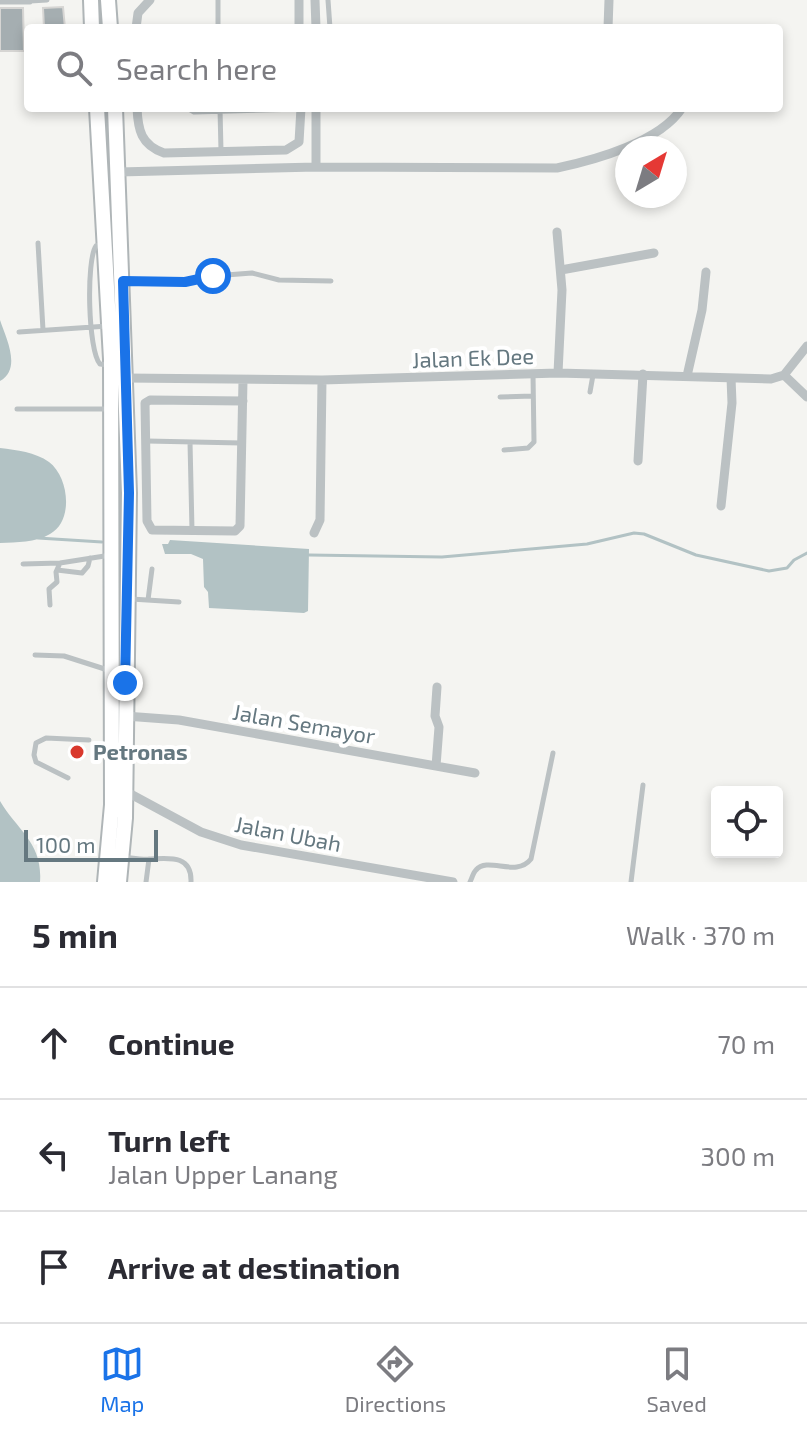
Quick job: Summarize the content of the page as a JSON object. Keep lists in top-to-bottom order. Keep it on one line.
{"streets":{"street":["Jalan Ek Dee","Jalan Semayor","Jalan Ubah"]},"places":["Petronas"],"scale_bar":"100 m","north":"top right","page":{"search":"Search here","scale":"100 m","heading":["5 min","Walk · 370 m"],"list":[["Continue","70 m"],["Turn left","Jalan Upper Lanang","300 m"],"Arrive at destination"],"nav":["Map","Directions","Saved"]}}
